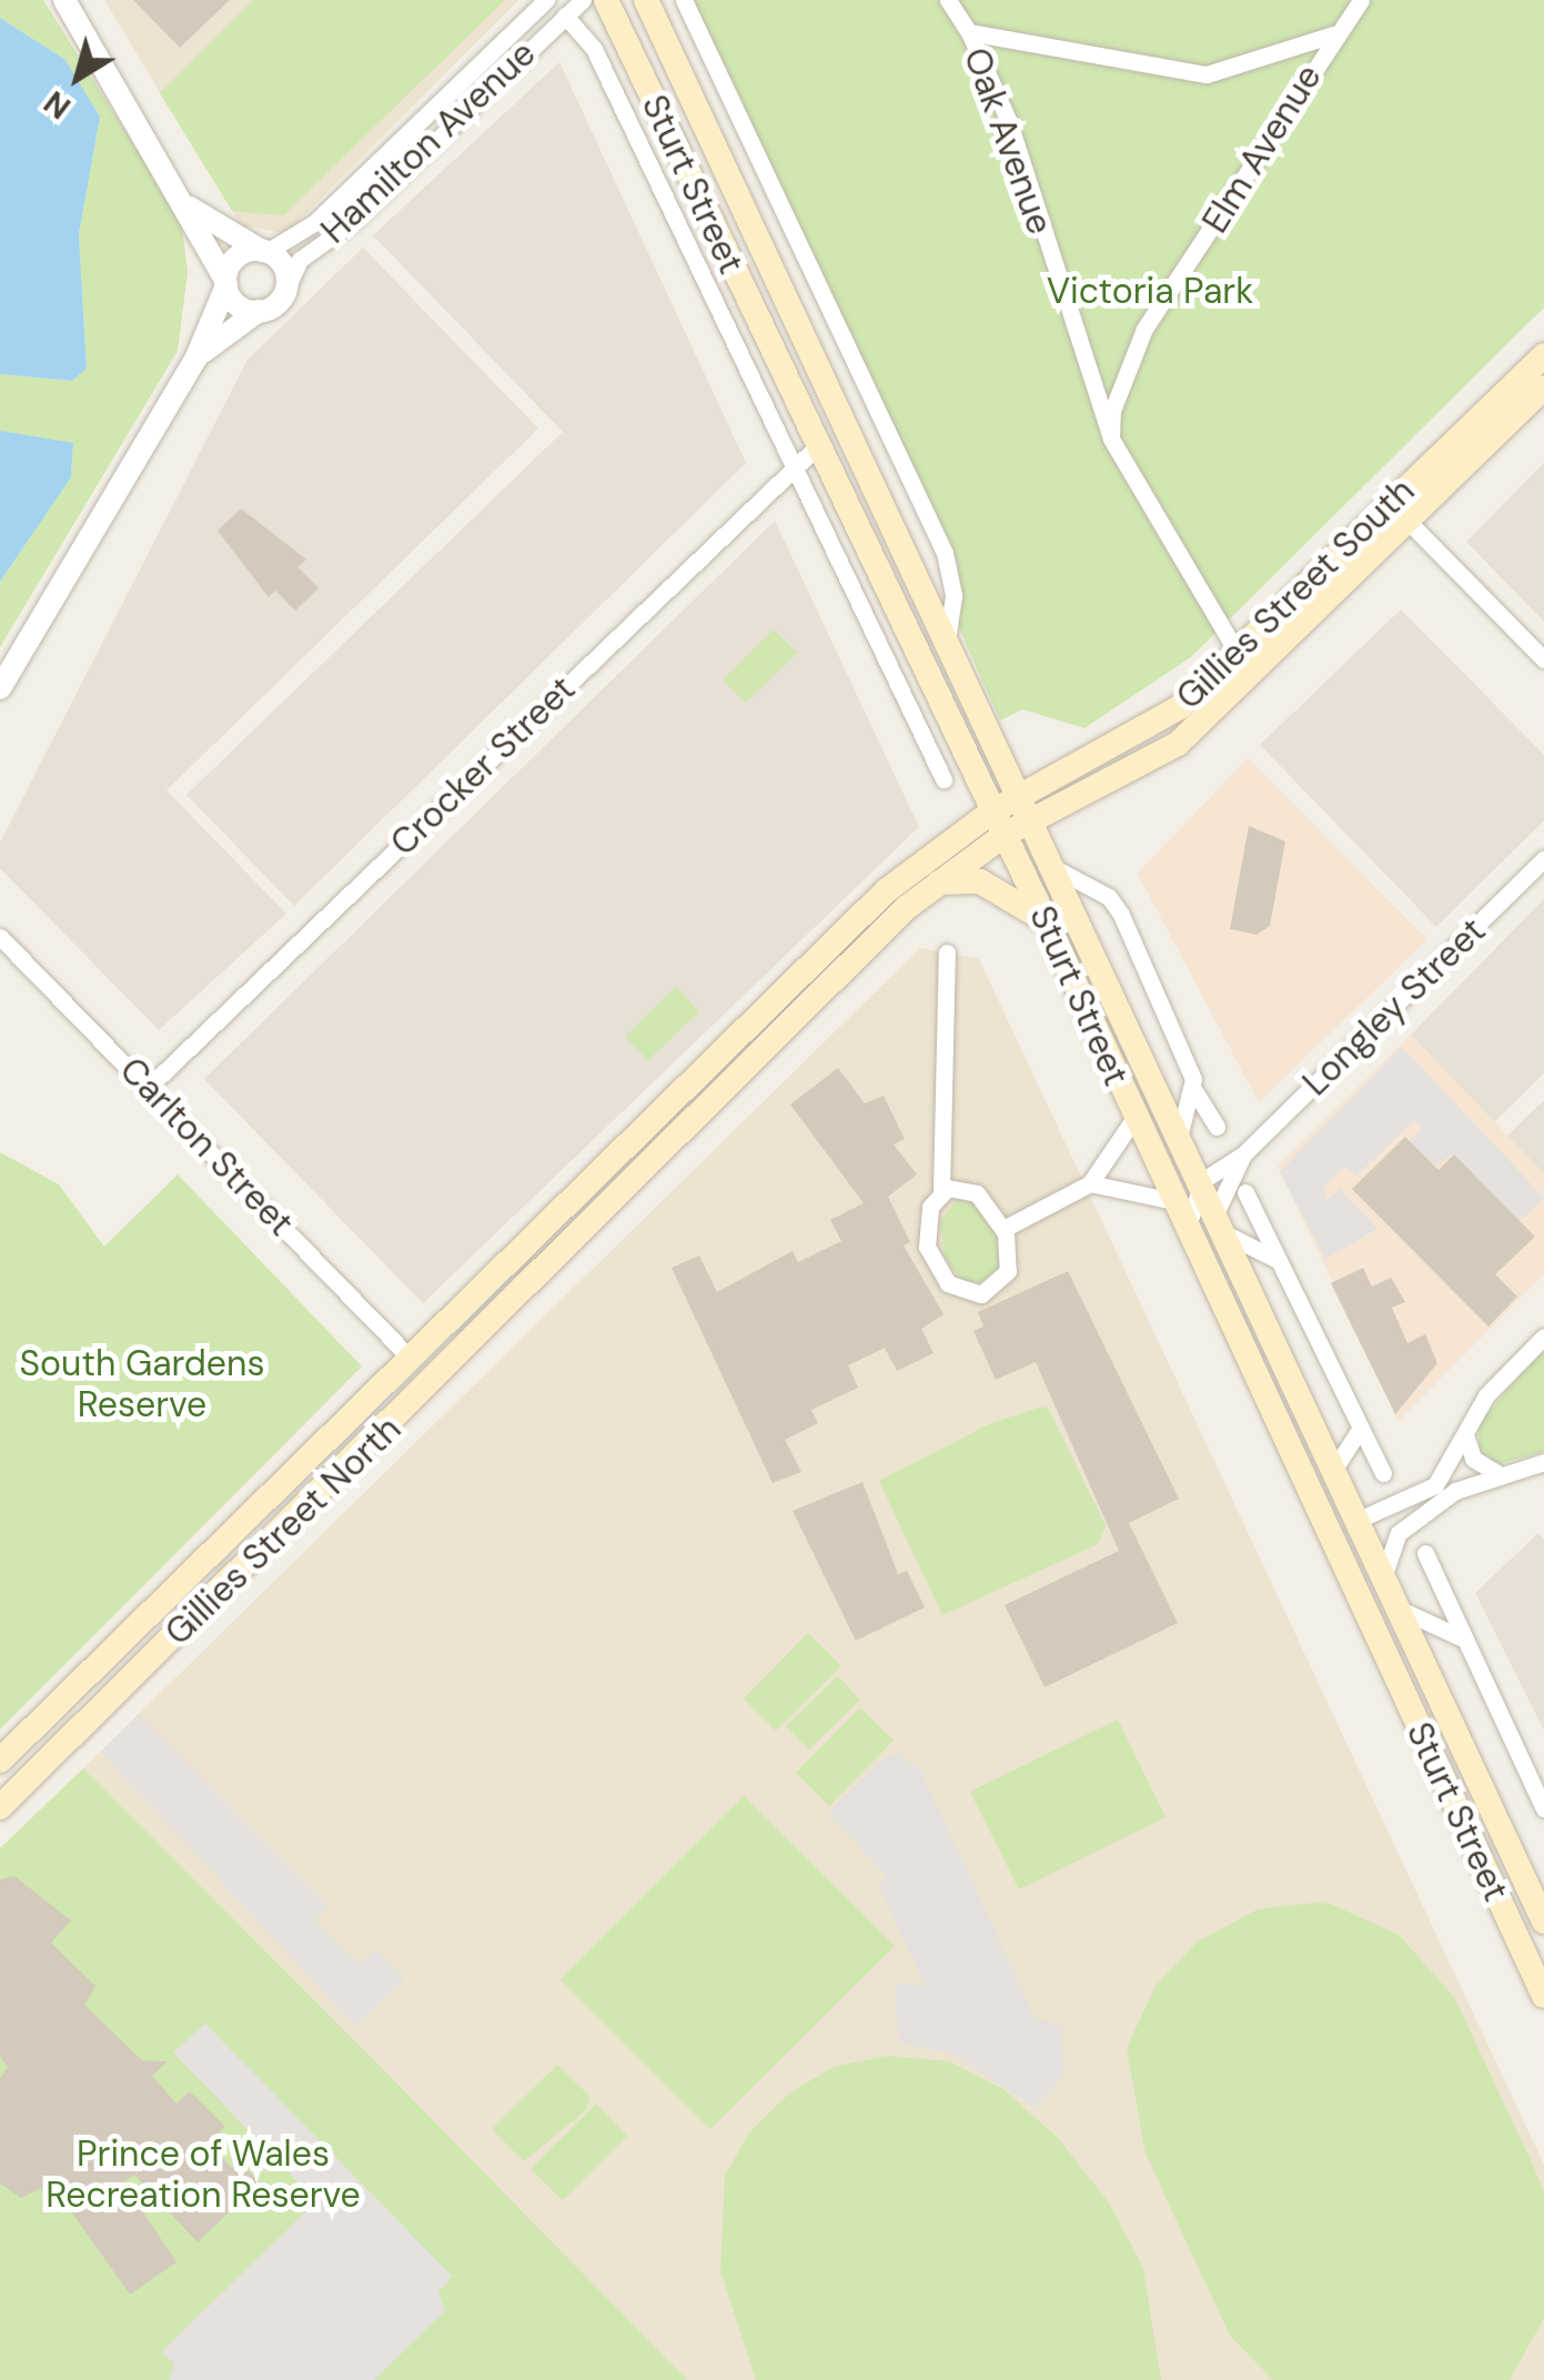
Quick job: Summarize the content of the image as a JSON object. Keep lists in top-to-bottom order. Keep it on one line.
{"streets":{"main road":["Sturt Street","Gillies Street South","Gillies Street North"],"street":["Oak Avenue","Hamilton Avenue","Elm Avenue","Crocker Street","Longley Street","Carlton Street"]},"crossings":[["Oak Avenue","Elm Avenue"],["Hamilton Avenue","Sturt Street"],["Sturt Street","Gillies Street South"],["Sturt Street","Crocker Street"],["Sturt Street","Longley Street"],["Sturt Street","Gillies Street North"],["Gillies Street South","Gillies Street North"],["Crocker Street","Carlton Street"],["Carlton Street","Gillies Street North"]],"parks":["Victoria Park","South Gardens Reserve","Prince of Wales Recreation Reserve"],"north":"bottom left"}
